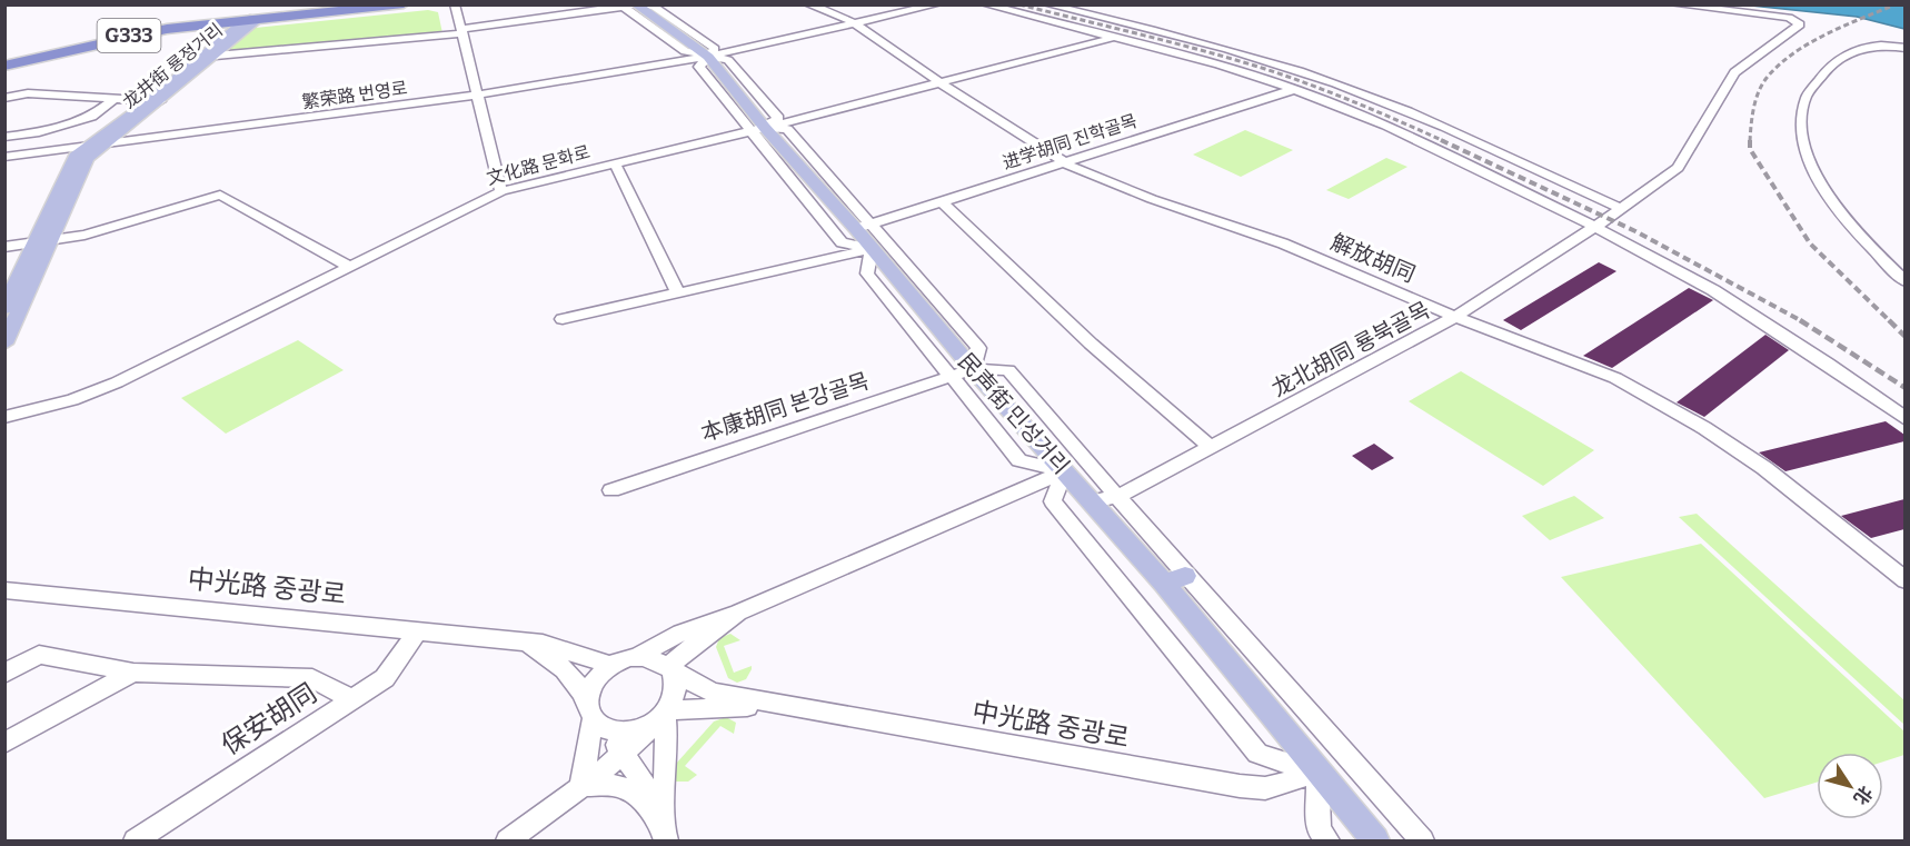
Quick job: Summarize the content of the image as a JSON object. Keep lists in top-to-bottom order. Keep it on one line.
{"streets":{"highway":["G333"],"main road":["龙井街 룡정거리","民声街 민성거리"],"street":["繁荣路 번영로","进学胡同 진학골목","文化路 문화로","解放胡同","龙北胡同 룡북골목","本康胡同 본강골목","中光路 중광로","保安胡同"]},"crossings":[["G333","龙井街 룡정거리"],["龙井街 룡정거리","繁荣路 번영로"],["繁荣路 번영로","解放胡同"],["繁荣路 번영로","民声街 민성거리"],["进学胡同 진학골목","解放胡同"],["进学胡同 진학골목","民声街 민성거리"],["文化路 문화로","解放胡同"],["文化路 문화로","民声街 민성거리"],["解放胡同","龙北胡同 룡북골목"],["龙北胡同 룡북골목","民声街 민성거리"],["本康胡同 본강골목","民声街 민성거리"],["民声街 민성거리","中光路 중광로"],["中光路 중광로","保安胡同"]],"north":"bottom right"}
